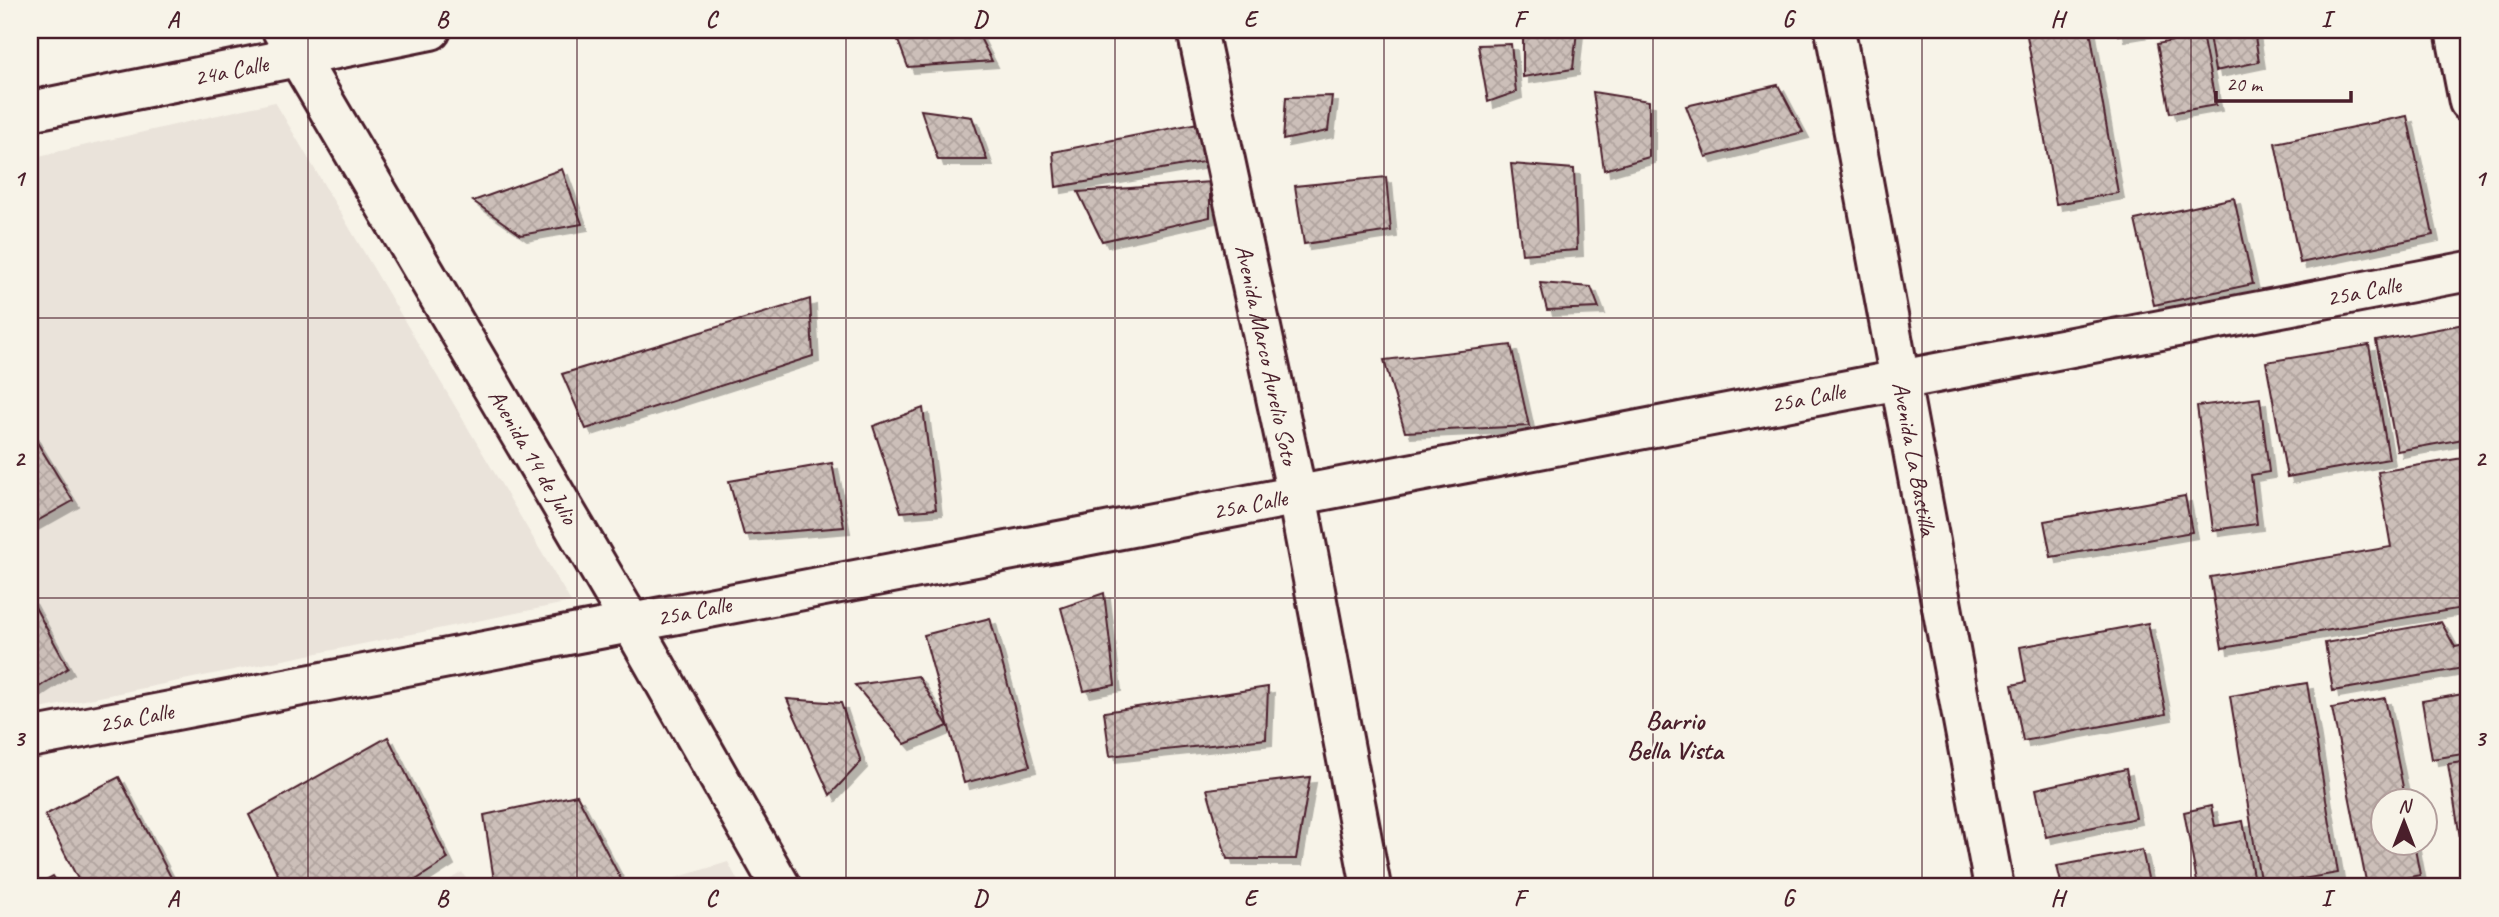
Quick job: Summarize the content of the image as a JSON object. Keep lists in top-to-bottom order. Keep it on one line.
{"streets":{"street":["24a Calle","25a Calle","Avenida Marco Aurelio Soto","Avenida 14 de Julio","Avenida La Bastilla"]},"crossings":[["24a Calle","Avenida 14 de Julio"],["25a Calle","Avenida Marco Aurelio Soto"],["25a Calle","Avenida 14 de Julio"],["25a Calle","Avenida La Bastilla"]],"districts":["Barrio Bella Vista"],"scale_bar":"20 m","north":"top","grid":{"columns":["A","B","C","D","E","F","G","H","I"],"rows":["1","2","3"]}}
